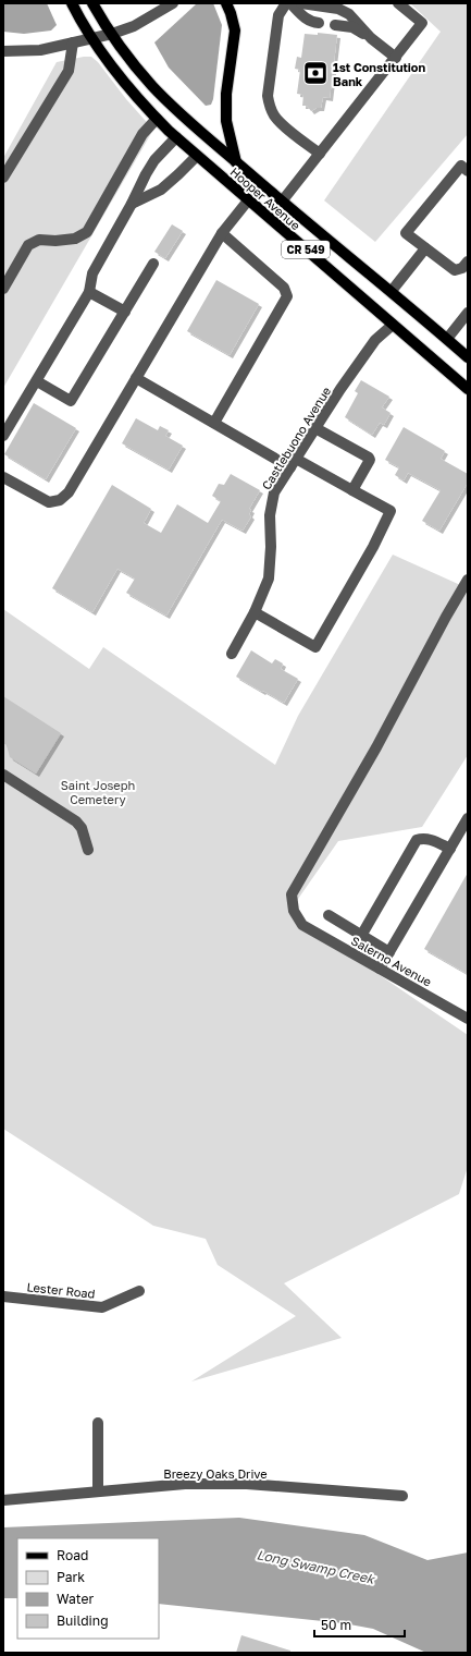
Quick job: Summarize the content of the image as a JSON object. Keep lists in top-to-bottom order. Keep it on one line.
{"streets":{"main road":["Hooper Avenue","CR 549"],"street":["Castlebuono Avenue","Salerno Avenue","Lester Road","Breezy Oaks Drive"]},"crossings":[["Hooper Avenue","Castlebuono Avenue"]],"water":["Long Swamp Creek"],"parks":["Saint Joseph Cemetery"],"places":{"bank":["1st Constitution Bank"]},"legend":["Road","Park","Water","Building"],"scale_bar":"50 m"}
